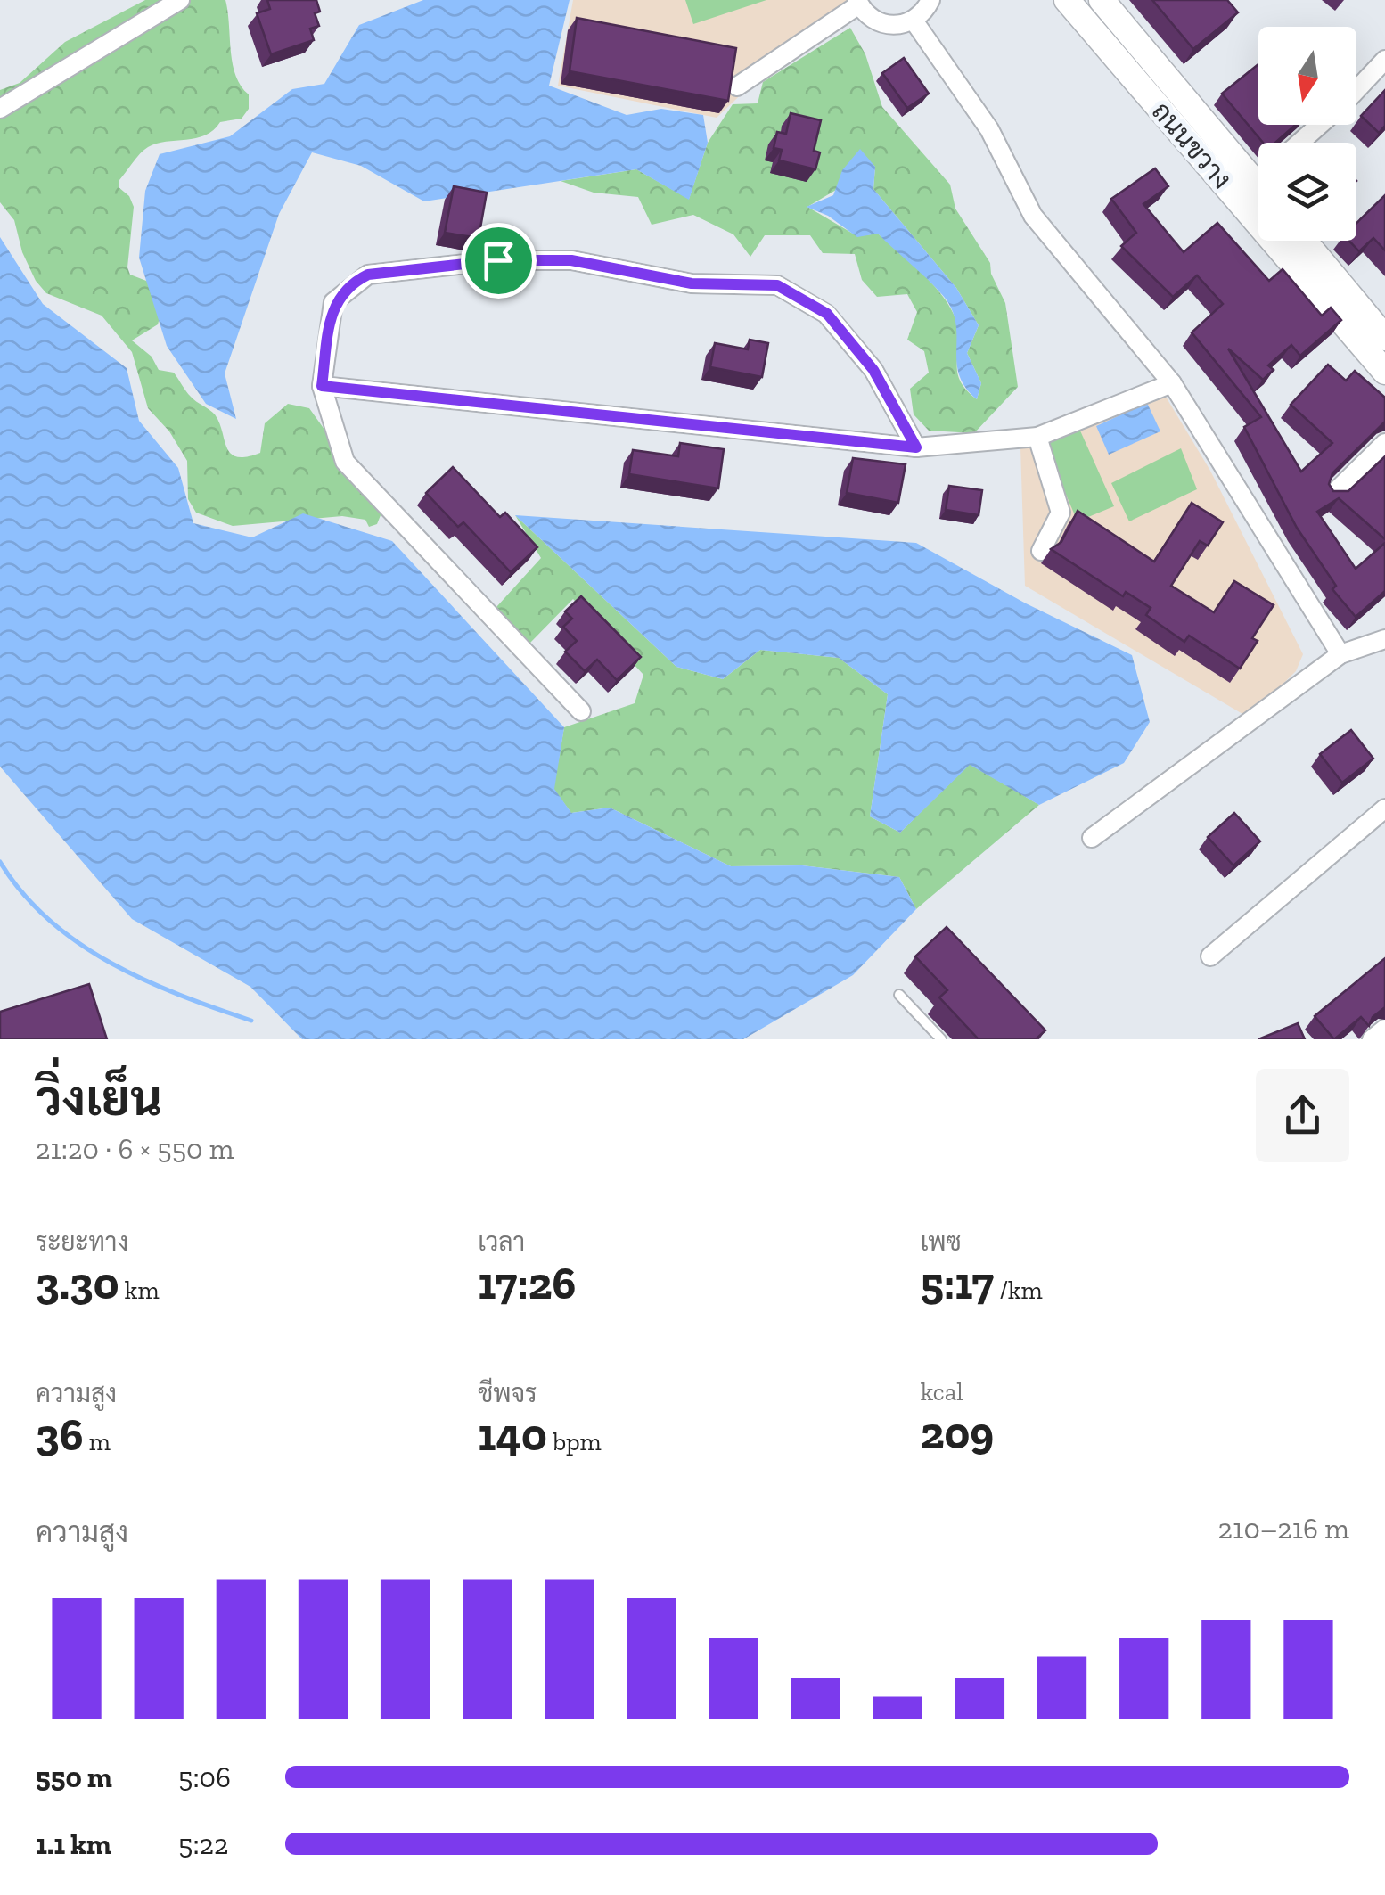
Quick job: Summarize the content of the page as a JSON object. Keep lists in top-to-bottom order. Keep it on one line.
{"streets":{"main road":["ถนนขวาง"]},"north":"bottom","page":{"heading":["วิ่งเย็น","21:20 · 6 × 550 m"],"stats":[["ระยะทาง","3.30 km"],["เวลา","17:26"],["เพซ","5:17 /km"],["ความสูง","36 m"],["ชีพจร","140 bpm"],["kcal","209"]],"chart":["ความสูง","210–216 m"],"list":[{"name":"550 m","note":"5:06"},{"name":"1.1 km","note":"5:22"}]}}
